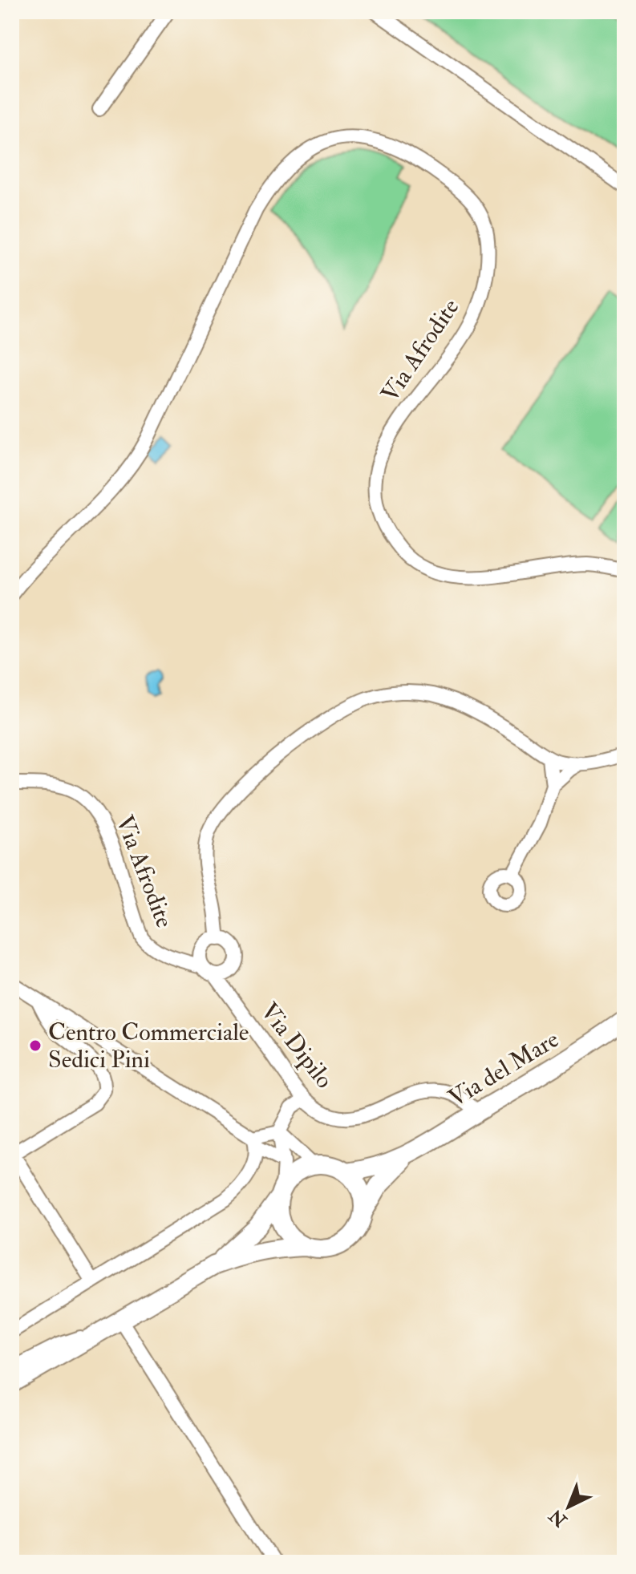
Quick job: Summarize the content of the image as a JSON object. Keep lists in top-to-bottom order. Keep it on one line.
{"streets":{"main road":["Via del Mare"],"street":["Via Afrodite","Via Dipilo"]},"crossings":[["Via Afrodite","Via Dipilo"],["Via Dipilo","Via del Mare"]],"places":["Centro Commerciale Sedici Pini"],"north":"bottom left"}
